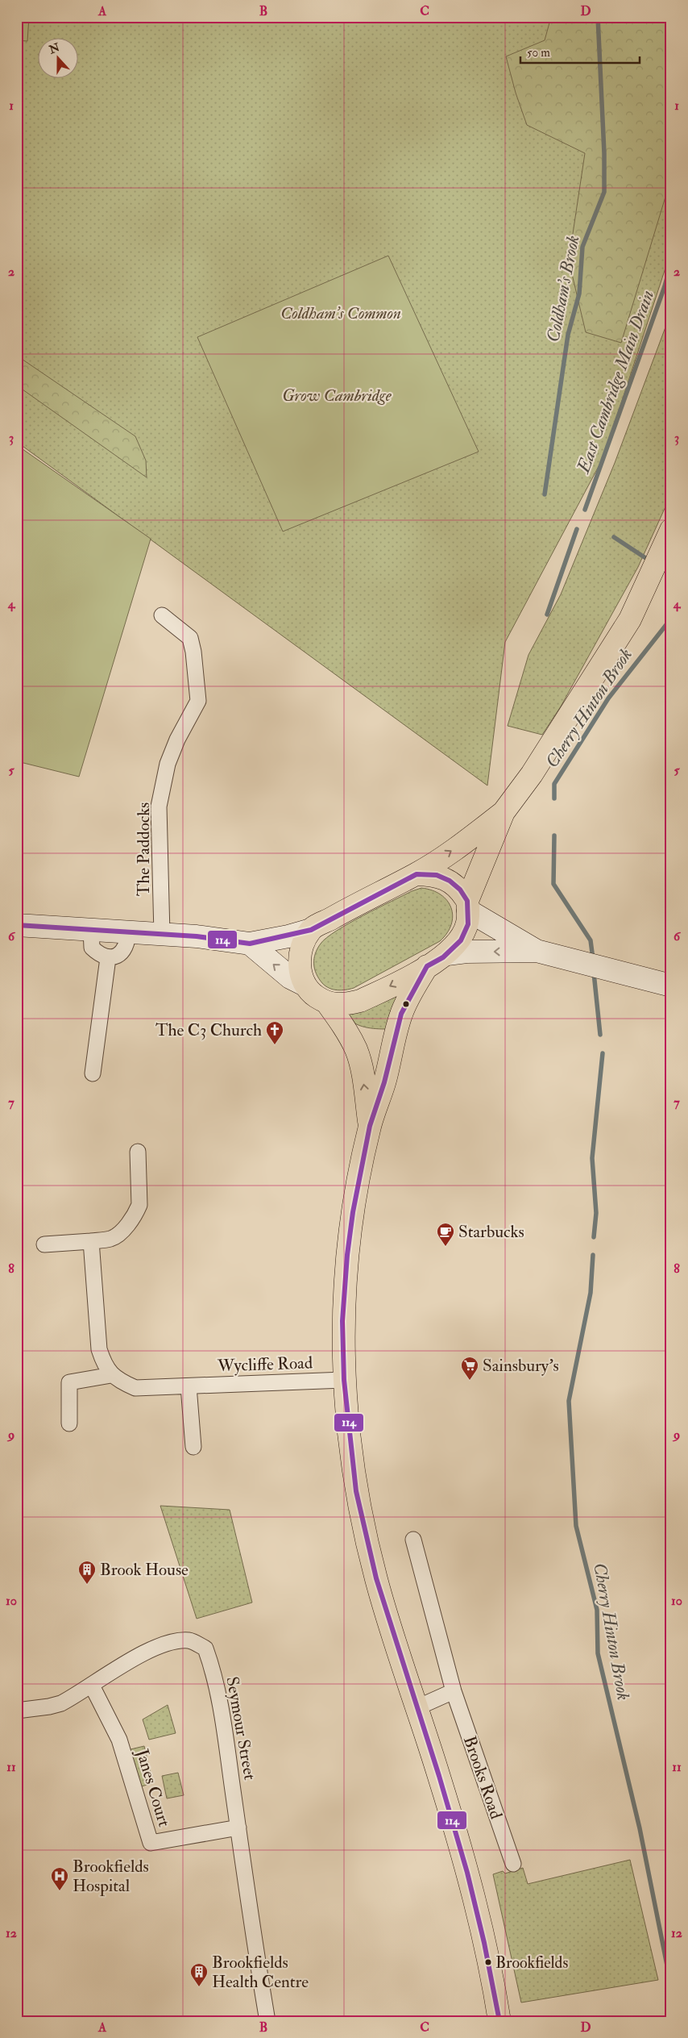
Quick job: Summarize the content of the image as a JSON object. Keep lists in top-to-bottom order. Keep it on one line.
{"streets":{"street":["The Paddocks","Wycliffe Road","Seymour Street","Brooks Road","Janes Court"]},"crossings":[["Seymour Street","Janes Court"]],"water":["Coldham's Brook","East Cambridge Main Drain","Cherry Hinton Brook"],"parks":["Coldham's Common","Grow Cambridge"],"places":{"church":["The C3 Church"],"cafe":["Starbucks"],"supermarket":["Sainsbury's"],"building":["Brook House","Brookfields Health Centre"],"hospital":["Brookfields Hospital"],"other":["Brookfields"]},"lines":["transit line 114"],"scale_bar":"50 m","north":"top","grid":{"columns":["A","B","C","D"],"rows":["1","2","3","4","5","6","7","8","9","10","11","12"]}}
